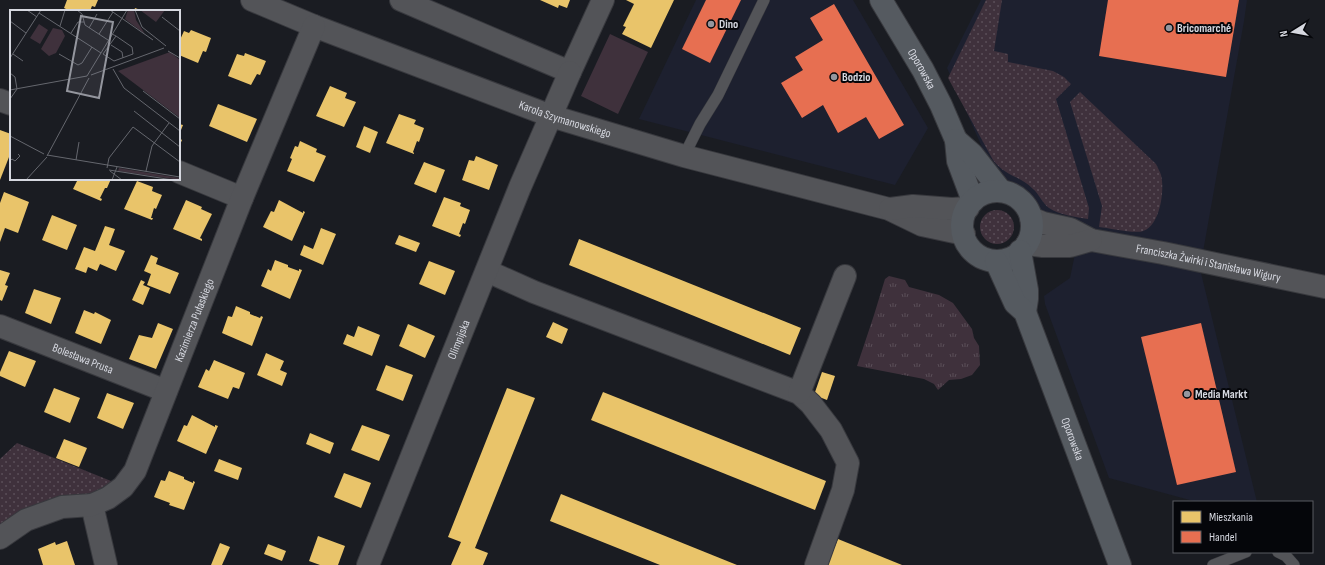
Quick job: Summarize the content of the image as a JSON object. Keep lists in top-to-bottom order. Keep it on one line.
{"streets":{"street":["Oporowska","Karola Szymanowskiego","Franciszka Żwirki i Stanisława Wigury","Kazimierza Pułaskiego","Olimpijska","Bolesława Prusa"]},"crossings":[["Oporowska","Karola Szymanowskiego"],["Oporowska","Franciszka Żwirki i Stanisława Wigury"],["Karola Szymanowskiego","Franciszka Żwirki i Stanisława Wigury"],["Karola Szymanowskiego","Kazimierza Pułaskiego"],["Karola Szymanowskiego","Olimpijska"],["Kazimierza Pułaskiego","Bolesława Prusa"]],"places":["Dino","Bricomarché","Bodzio","Media Markt"],"legend":["Mieszkania","Handel"],"north":"left"}
